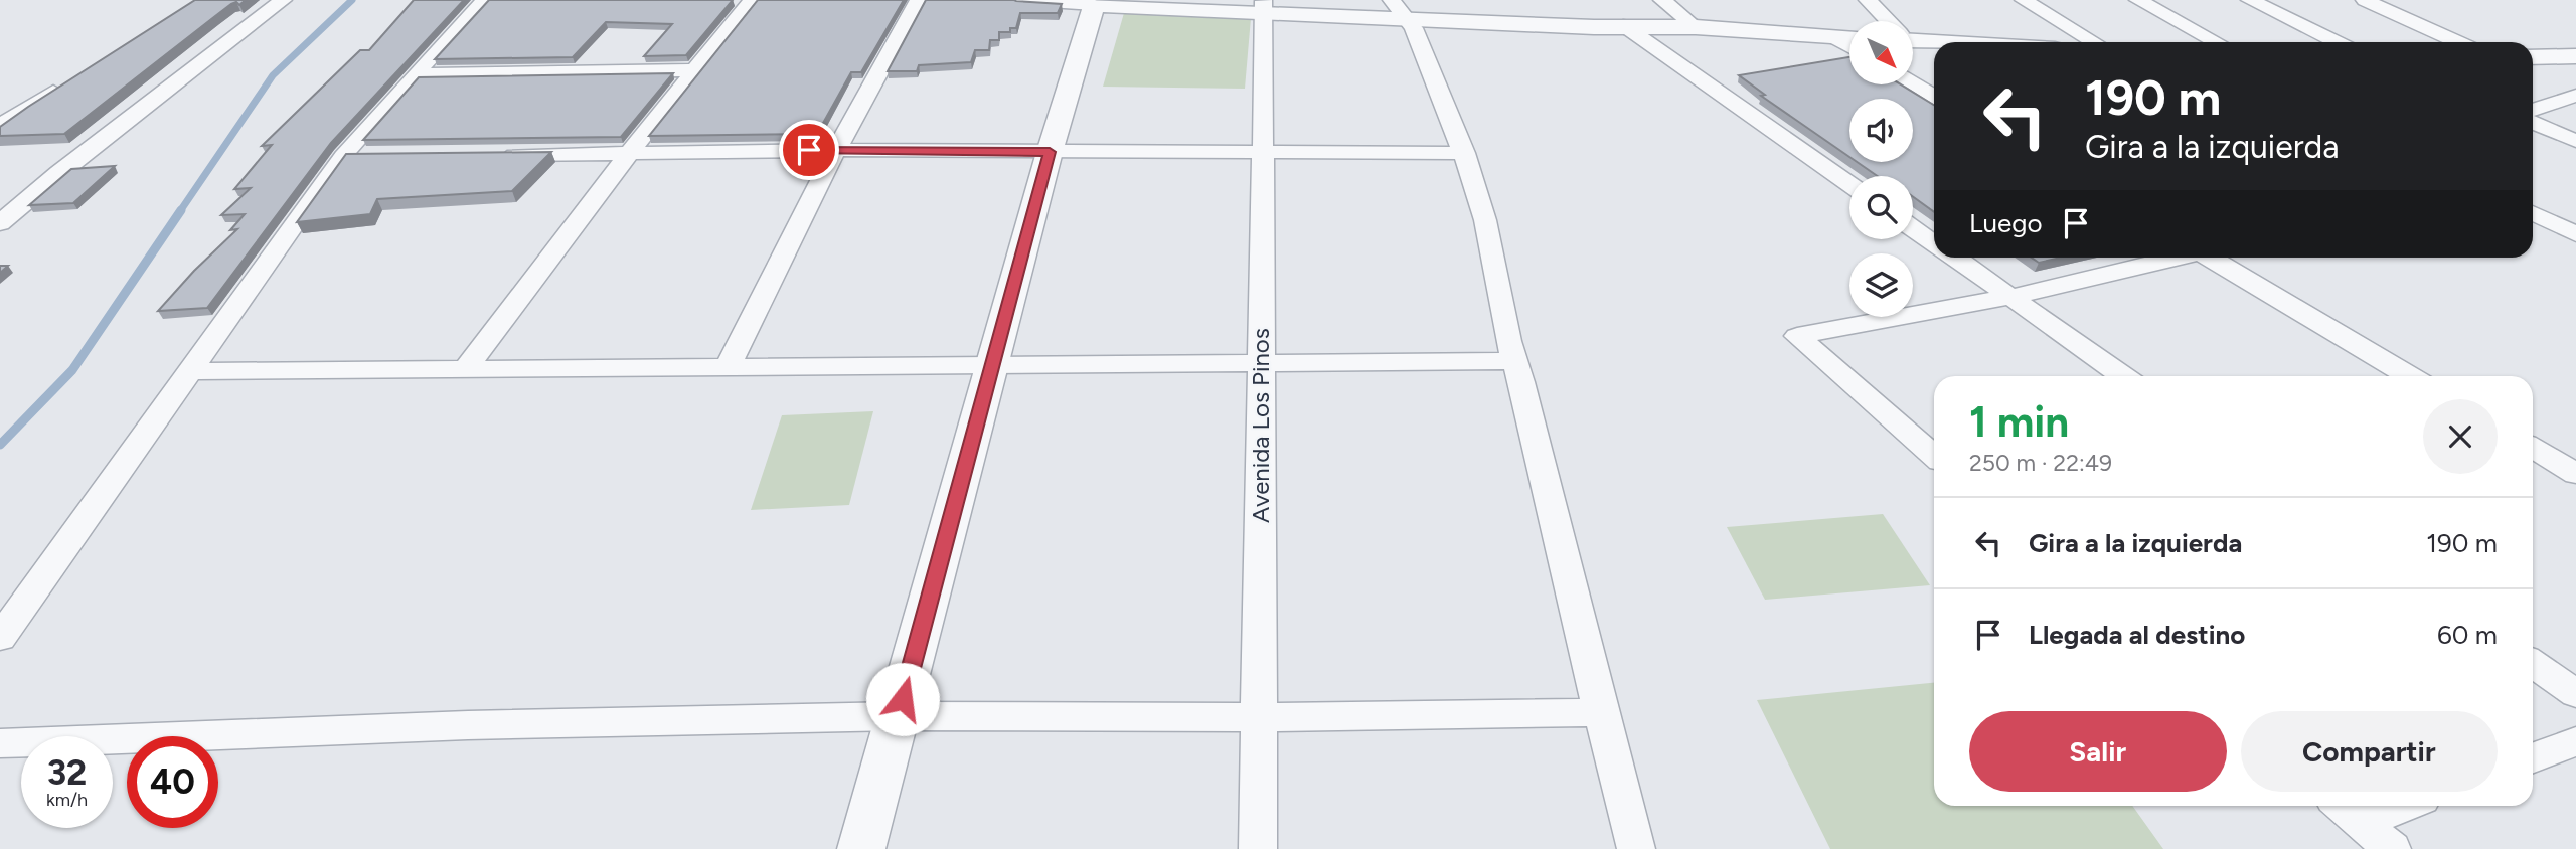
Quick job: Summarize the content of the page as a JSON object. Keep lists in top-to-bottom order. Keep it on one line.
{"streets":{"street":["Avenida Los Pinos"]},"north":"bottom right","page":{"turn":["190 m","Gira a la izquierda"],"then":"Luego","heading":["1 min","250 m · 22:49"],"list":[{"name":"Gira a la izquierda","value":"190 m"},{"name":"Llegada al destino","value":"60 m"}],"buttons":["Salir","Compartir"],"speed":"32 km/h","limit":"40"}}
